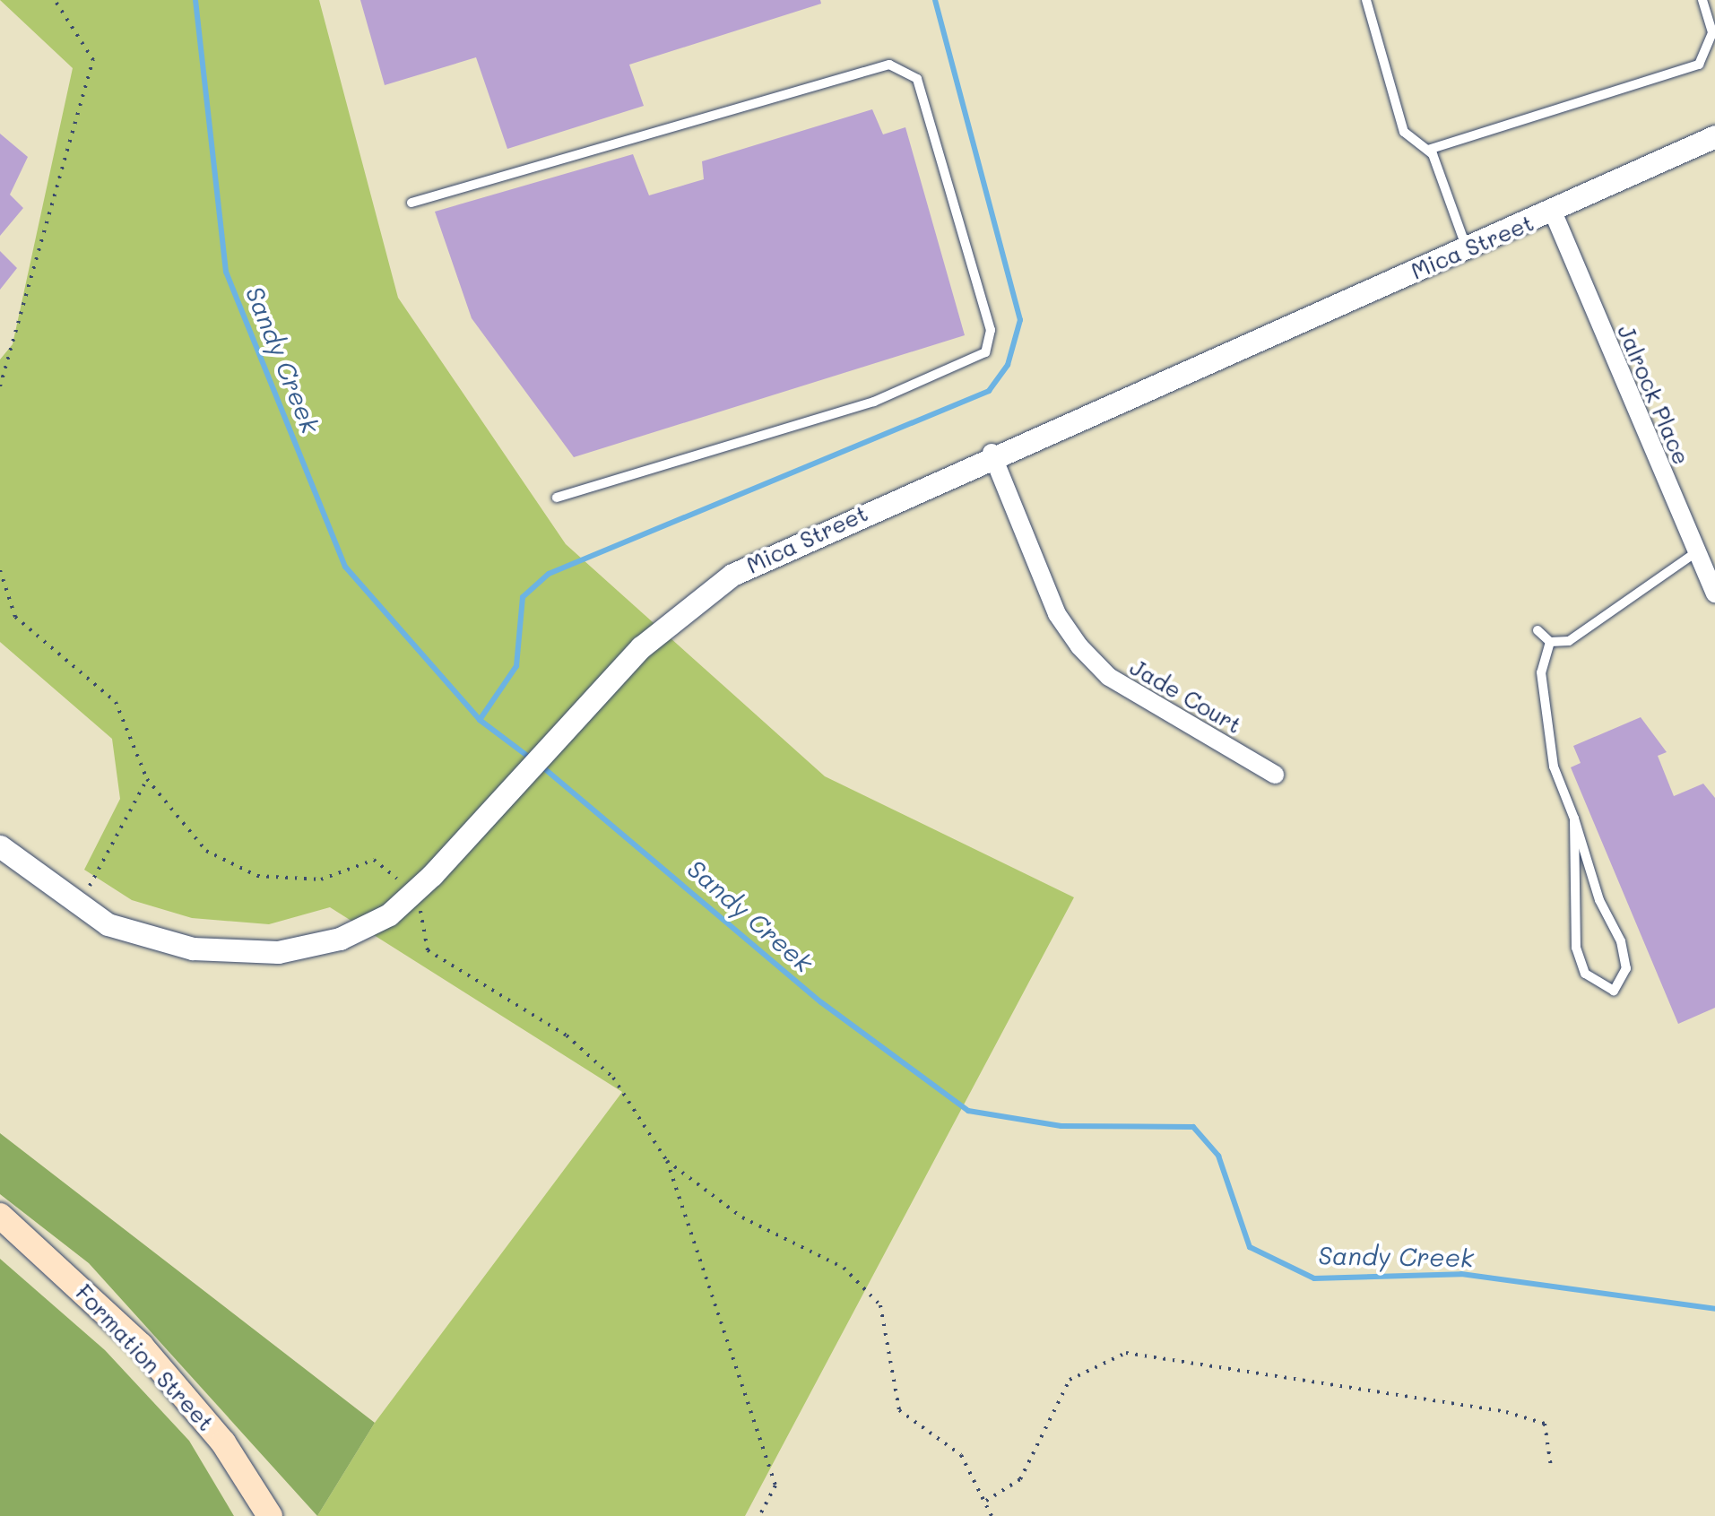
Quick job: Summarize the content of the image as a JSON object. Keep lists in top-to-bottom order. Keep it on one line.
{"streets":{"main road":["Formation Street"],"street":["Mica Street","Jalrock Place","Jade Court"]},"crossings":[["Mica Street","Jalrock Place"],["Mica Street","Jade Court"]],"water":["Sandy Creek"]}
